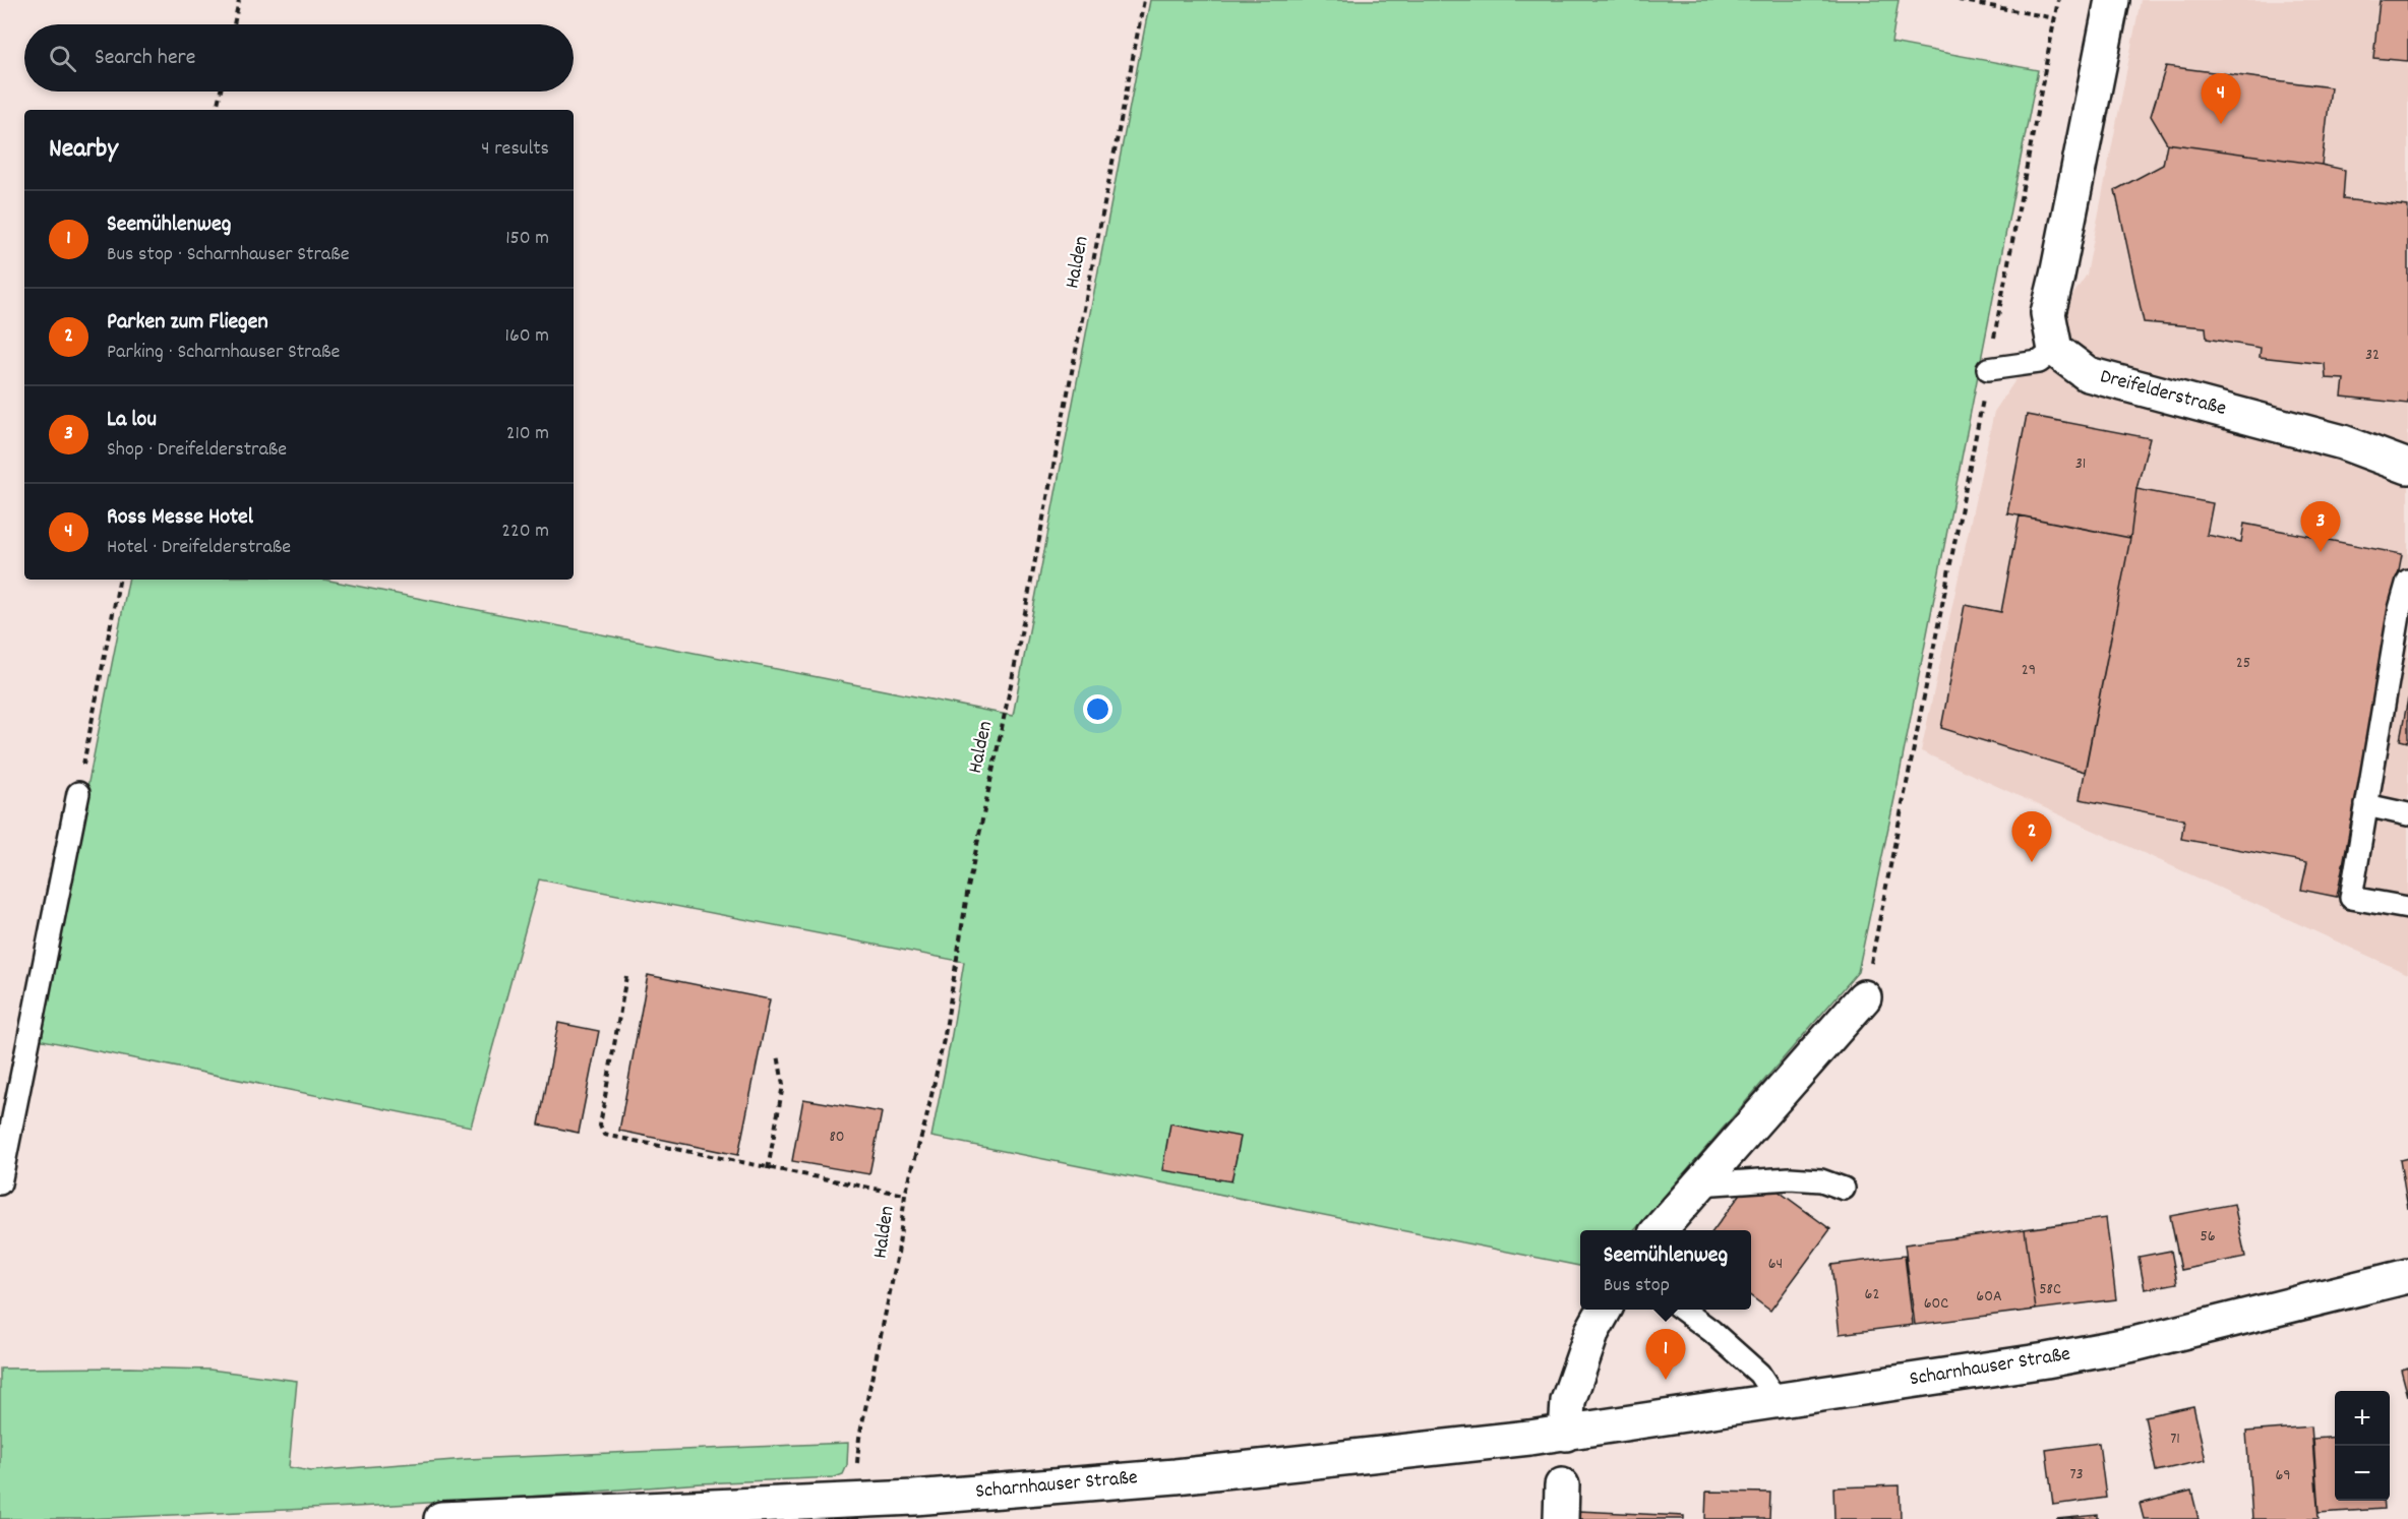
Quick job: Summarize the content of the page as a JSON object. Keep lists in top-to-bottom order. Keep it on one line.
{"streets":{"street":["Dreifelderstraße","Scharnhauser Straße"],"path":["Halden"]},"crossings":[["Halden","Scharnhauser Straße"]],"house_numbers":["32","31","25","29","80","56","64","58C","62","60A","60C","71","73","69"],"page":{"search":"Search here","pins":["4","3","2","1"],"heading":["Nearby","4 results"],"list":[{"mark":"1","name":"Seemühlenweg","note":"Bus stop · Scharnhauser Straße","value":"150 m"},{"mark":"2","name":"Parken zum Fliegen","note":"Parking · Scharnhauser Straße","value":"160 m"},{"mark":"3","name":"La lou","note":"Shop · Dreifelderstraße","value":"210 m"},{"mark":"4","name":"Ross Messe Hotel","note":"Hotel · Dreifelderstraße","value":"220 m"}],"popup":["Seemühlenweg","Bus stop"],"map_buttons":["+","−"]}}
